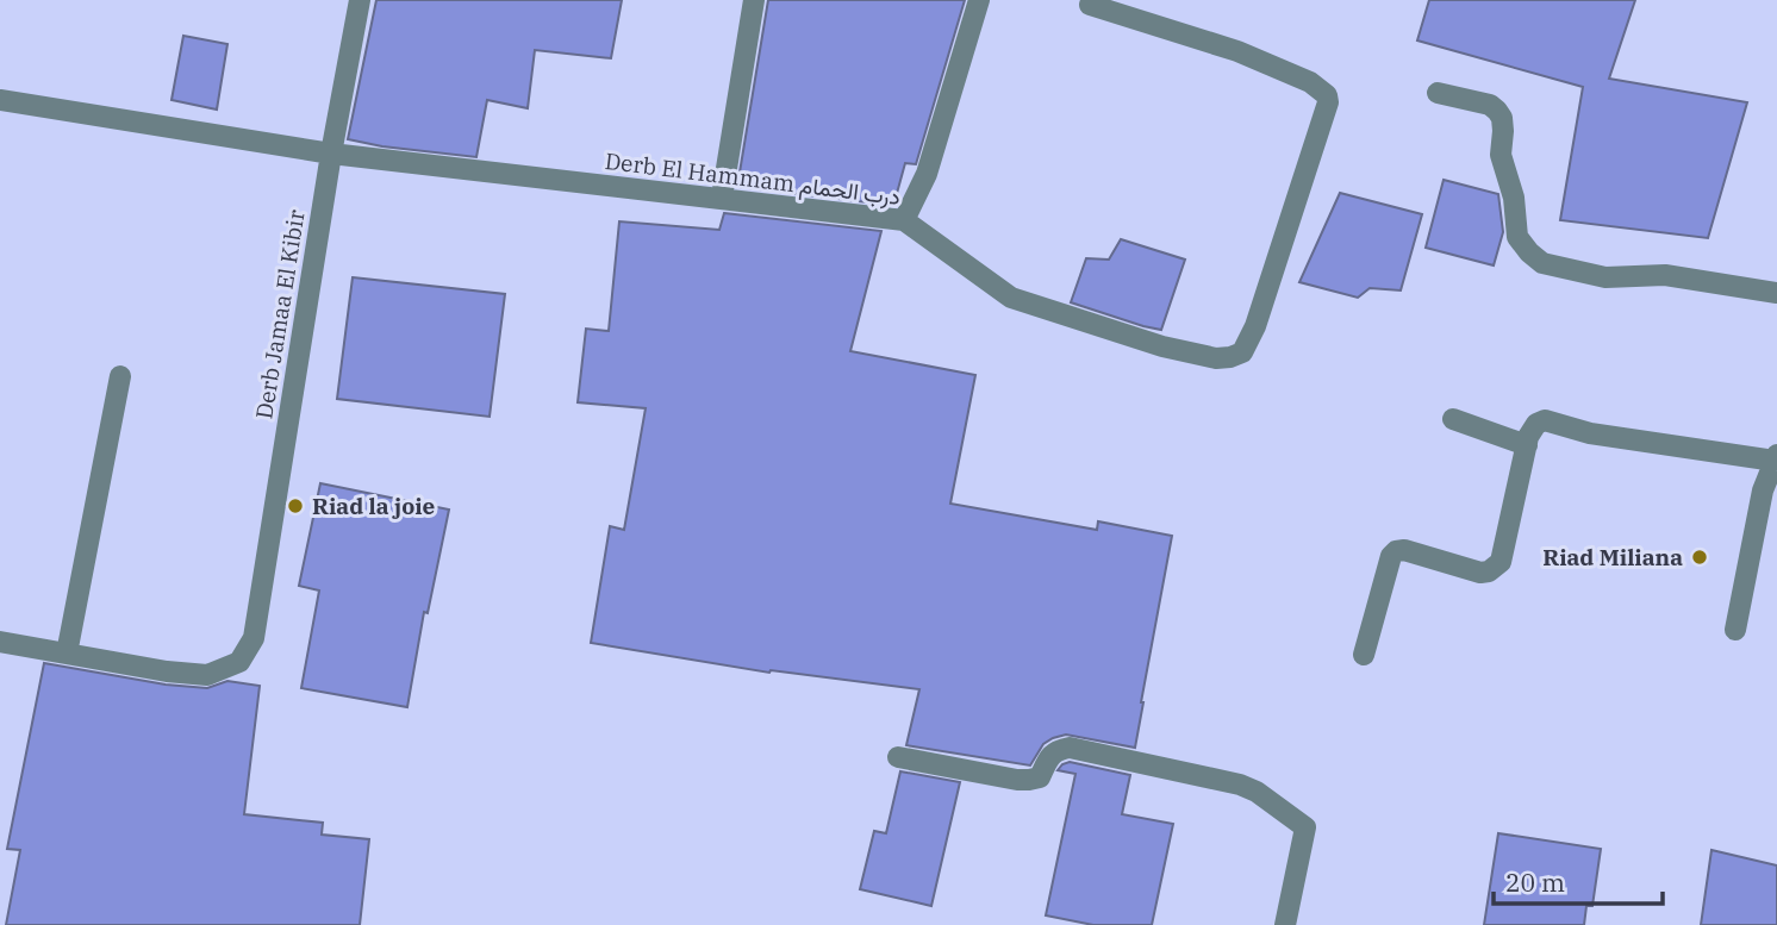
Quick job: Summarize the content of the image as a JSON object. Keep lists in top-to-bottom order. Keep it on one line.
{"streets":{"street":["Derb El Hammam درب الحمام","Derb Jamaa El Kibir"]},"crossings":[["Derb El Hammam درب الحمام","Derb Jamaa El Kibir"]],"places":["Riad la joie","Riad Miliana"],"scale_bar":"20 m"}
